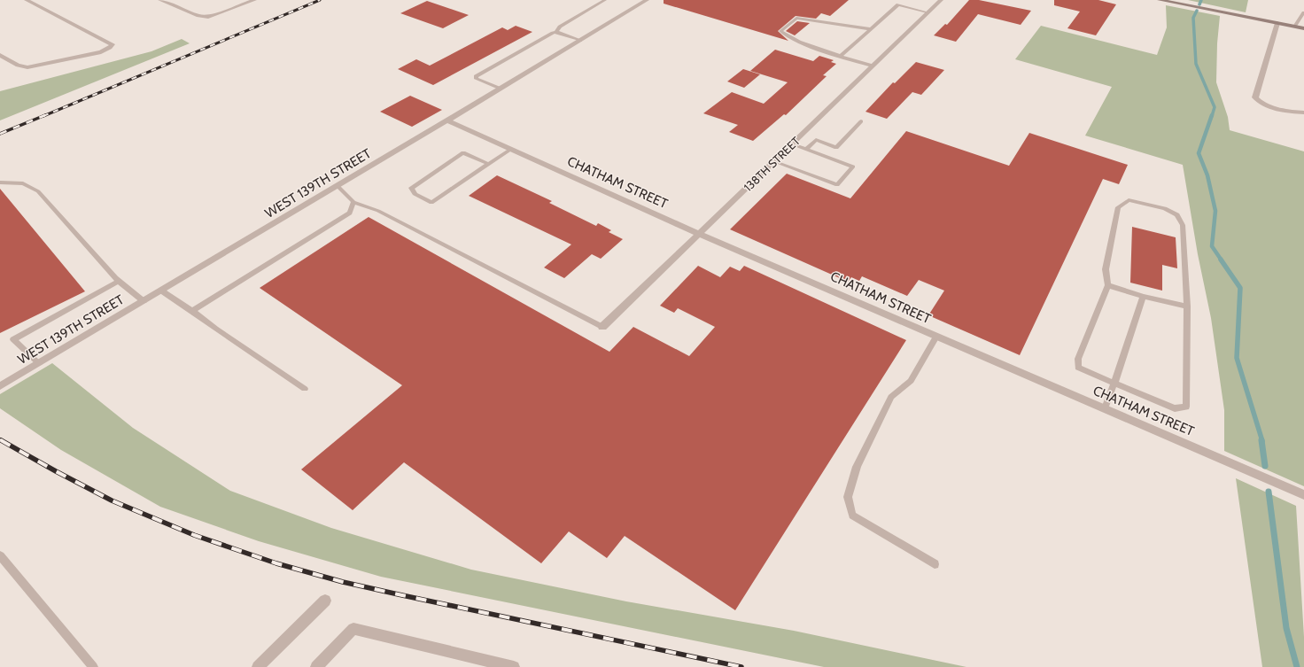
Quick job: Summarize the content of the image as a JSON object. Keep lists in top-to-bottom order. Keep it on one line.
{"streets":{"street":["138TH STREET","CHATHAM STREET","WEST 139TH STREET"]},"crossings":[["138TH STREET","CHATHAM STREET"],["CHATHAM STREET","WEST 139TH STREET"]]}
